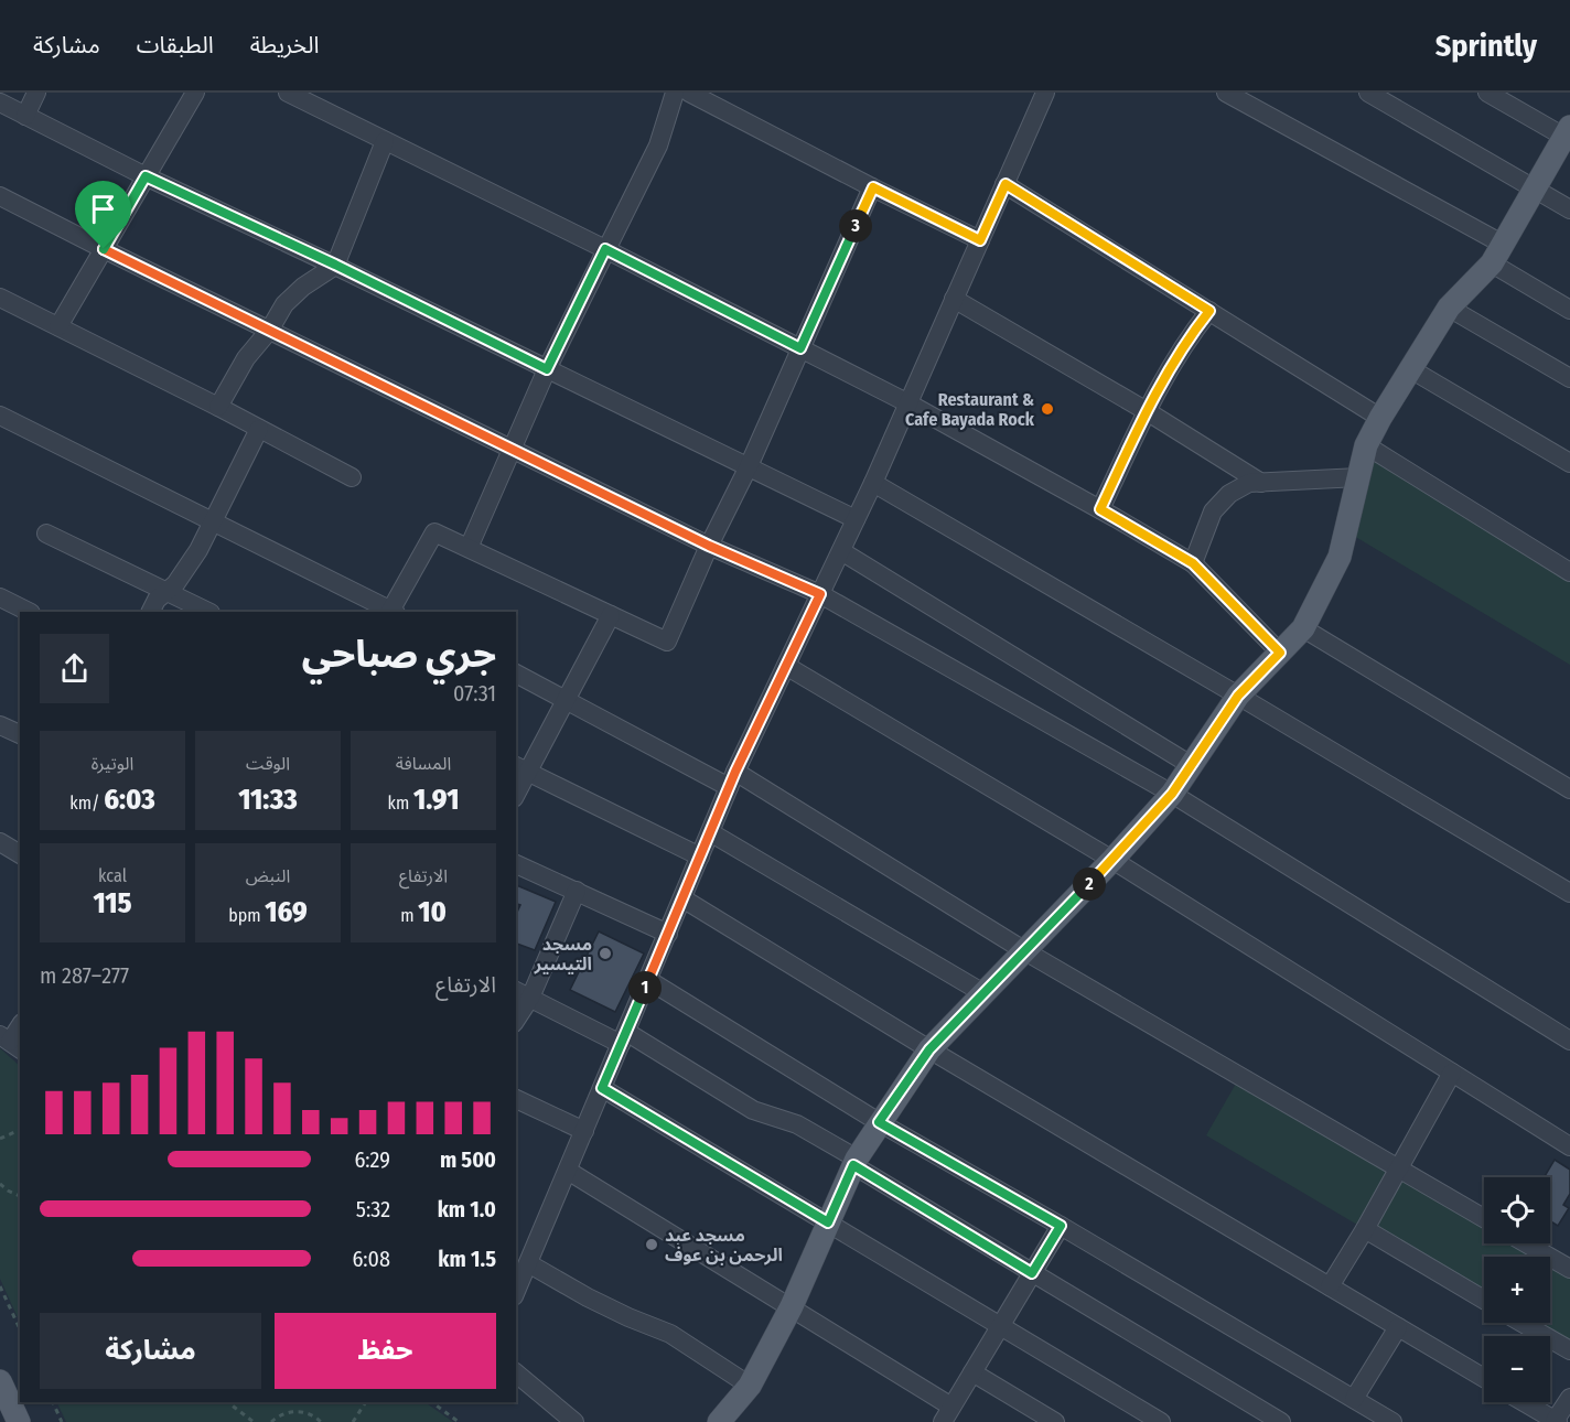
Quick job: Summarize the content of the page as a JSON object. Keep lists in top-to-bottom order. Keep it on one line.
{"places":["Restaurant & Cafe Bayada Rock","مسجد التيسير","مسجد عبد الرحمن بن عوف"],"page":{"header":"Sprintly","nav":["الخريطة","الطبقات","مشاركة"],"pins":["3","2","1"],"heading":["جري صباحي","07:31"],"stats":[["المسافة","1.91 km"],["الوقت","11:33"],["الوتيرة","6:03 /km"],["الارتفاع","10 m"],["النبض","169 bpm"],["kcal","115"]],"chart":["الارتفاع","277–287 m"],"list":[{"name":"500 m","note":"6:29"},{"name":"1.0 km","note":"5:32"},{"name":"1.5 km","note":"6:08"}],"map_buttons":["+","−"],"buttons":["حفظ","مشاركة"]}}
